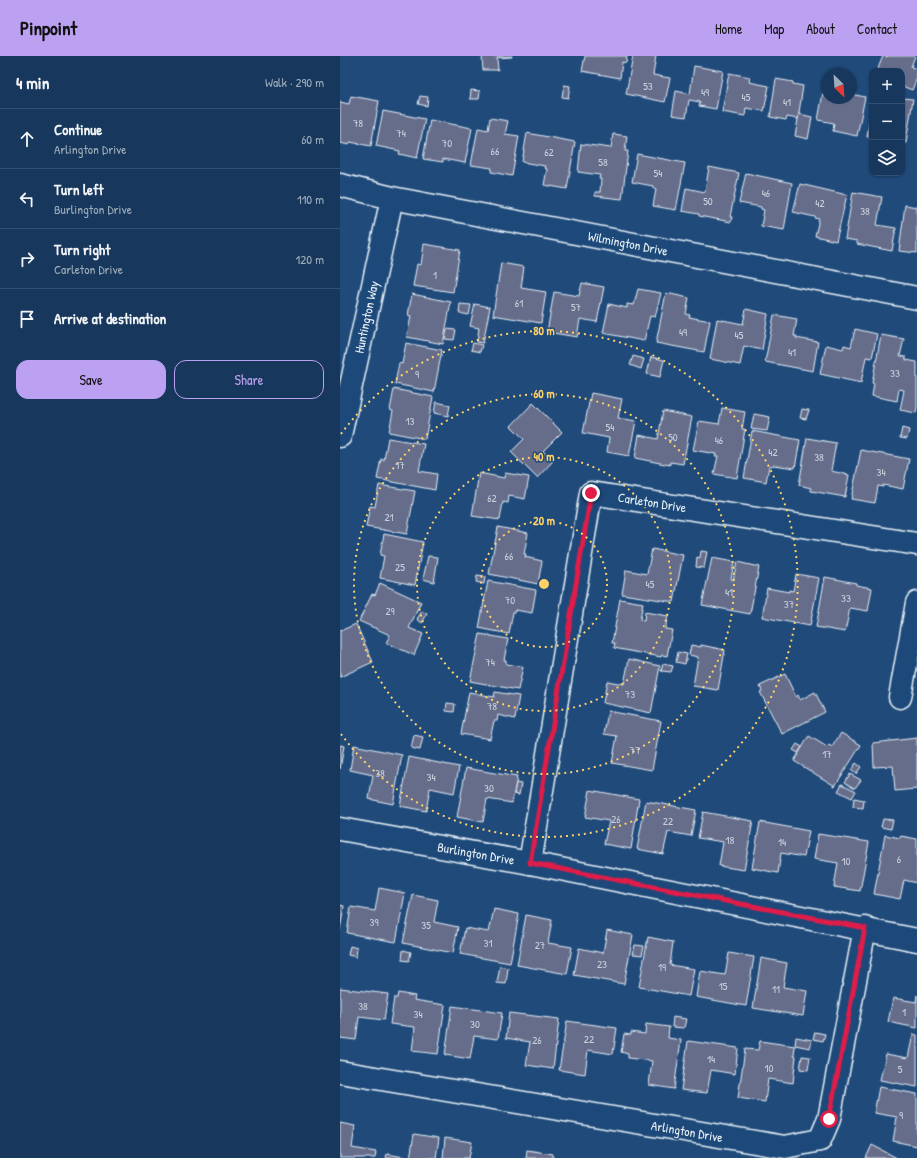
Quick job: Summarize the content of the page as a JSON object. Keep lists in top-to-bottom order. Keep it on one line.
{"streets":{"street":["Wilmington Drive","Huntington Way","Carleton Drive","Burlington Drive","Arlington Drive"]},"crossings":[["Wilmington Drive","Huntington Way"],["Carleton Drive","Burlington Drive"],["Burlington Drive","Arlington Drive"]],"house_numbers":["53","49","45","41","78","74","70","66","62","58","54","46","50","42","38","1","61","57","49","45","41","33","9","13","54","50","46","42","38","17","34","62","21","66","25","45","41","33","70","37","29","74","73","78","77","17","38","34","30","26","22","18","14","6","10","39","35","31","27","23","19","15","11","38","1","34","30","22","26","14","10","5","9"],"north":"bottom right","page":{"header":"Pinpoint","nav":["Home","Map","About","Contact"],"heading":["4 min","Walk · 290 m"],"map_buttons":["+","−"],"list":[["Continue","Arlington Drive","60 m"],["Turn left","Burlington Drive","110 m"],["Turn right","Carleton Drive","120 m"],"Arrive at destination"],"buttons":["Save","Share"]},"rings":["80 m","60 m","40 m","20 m"]}
